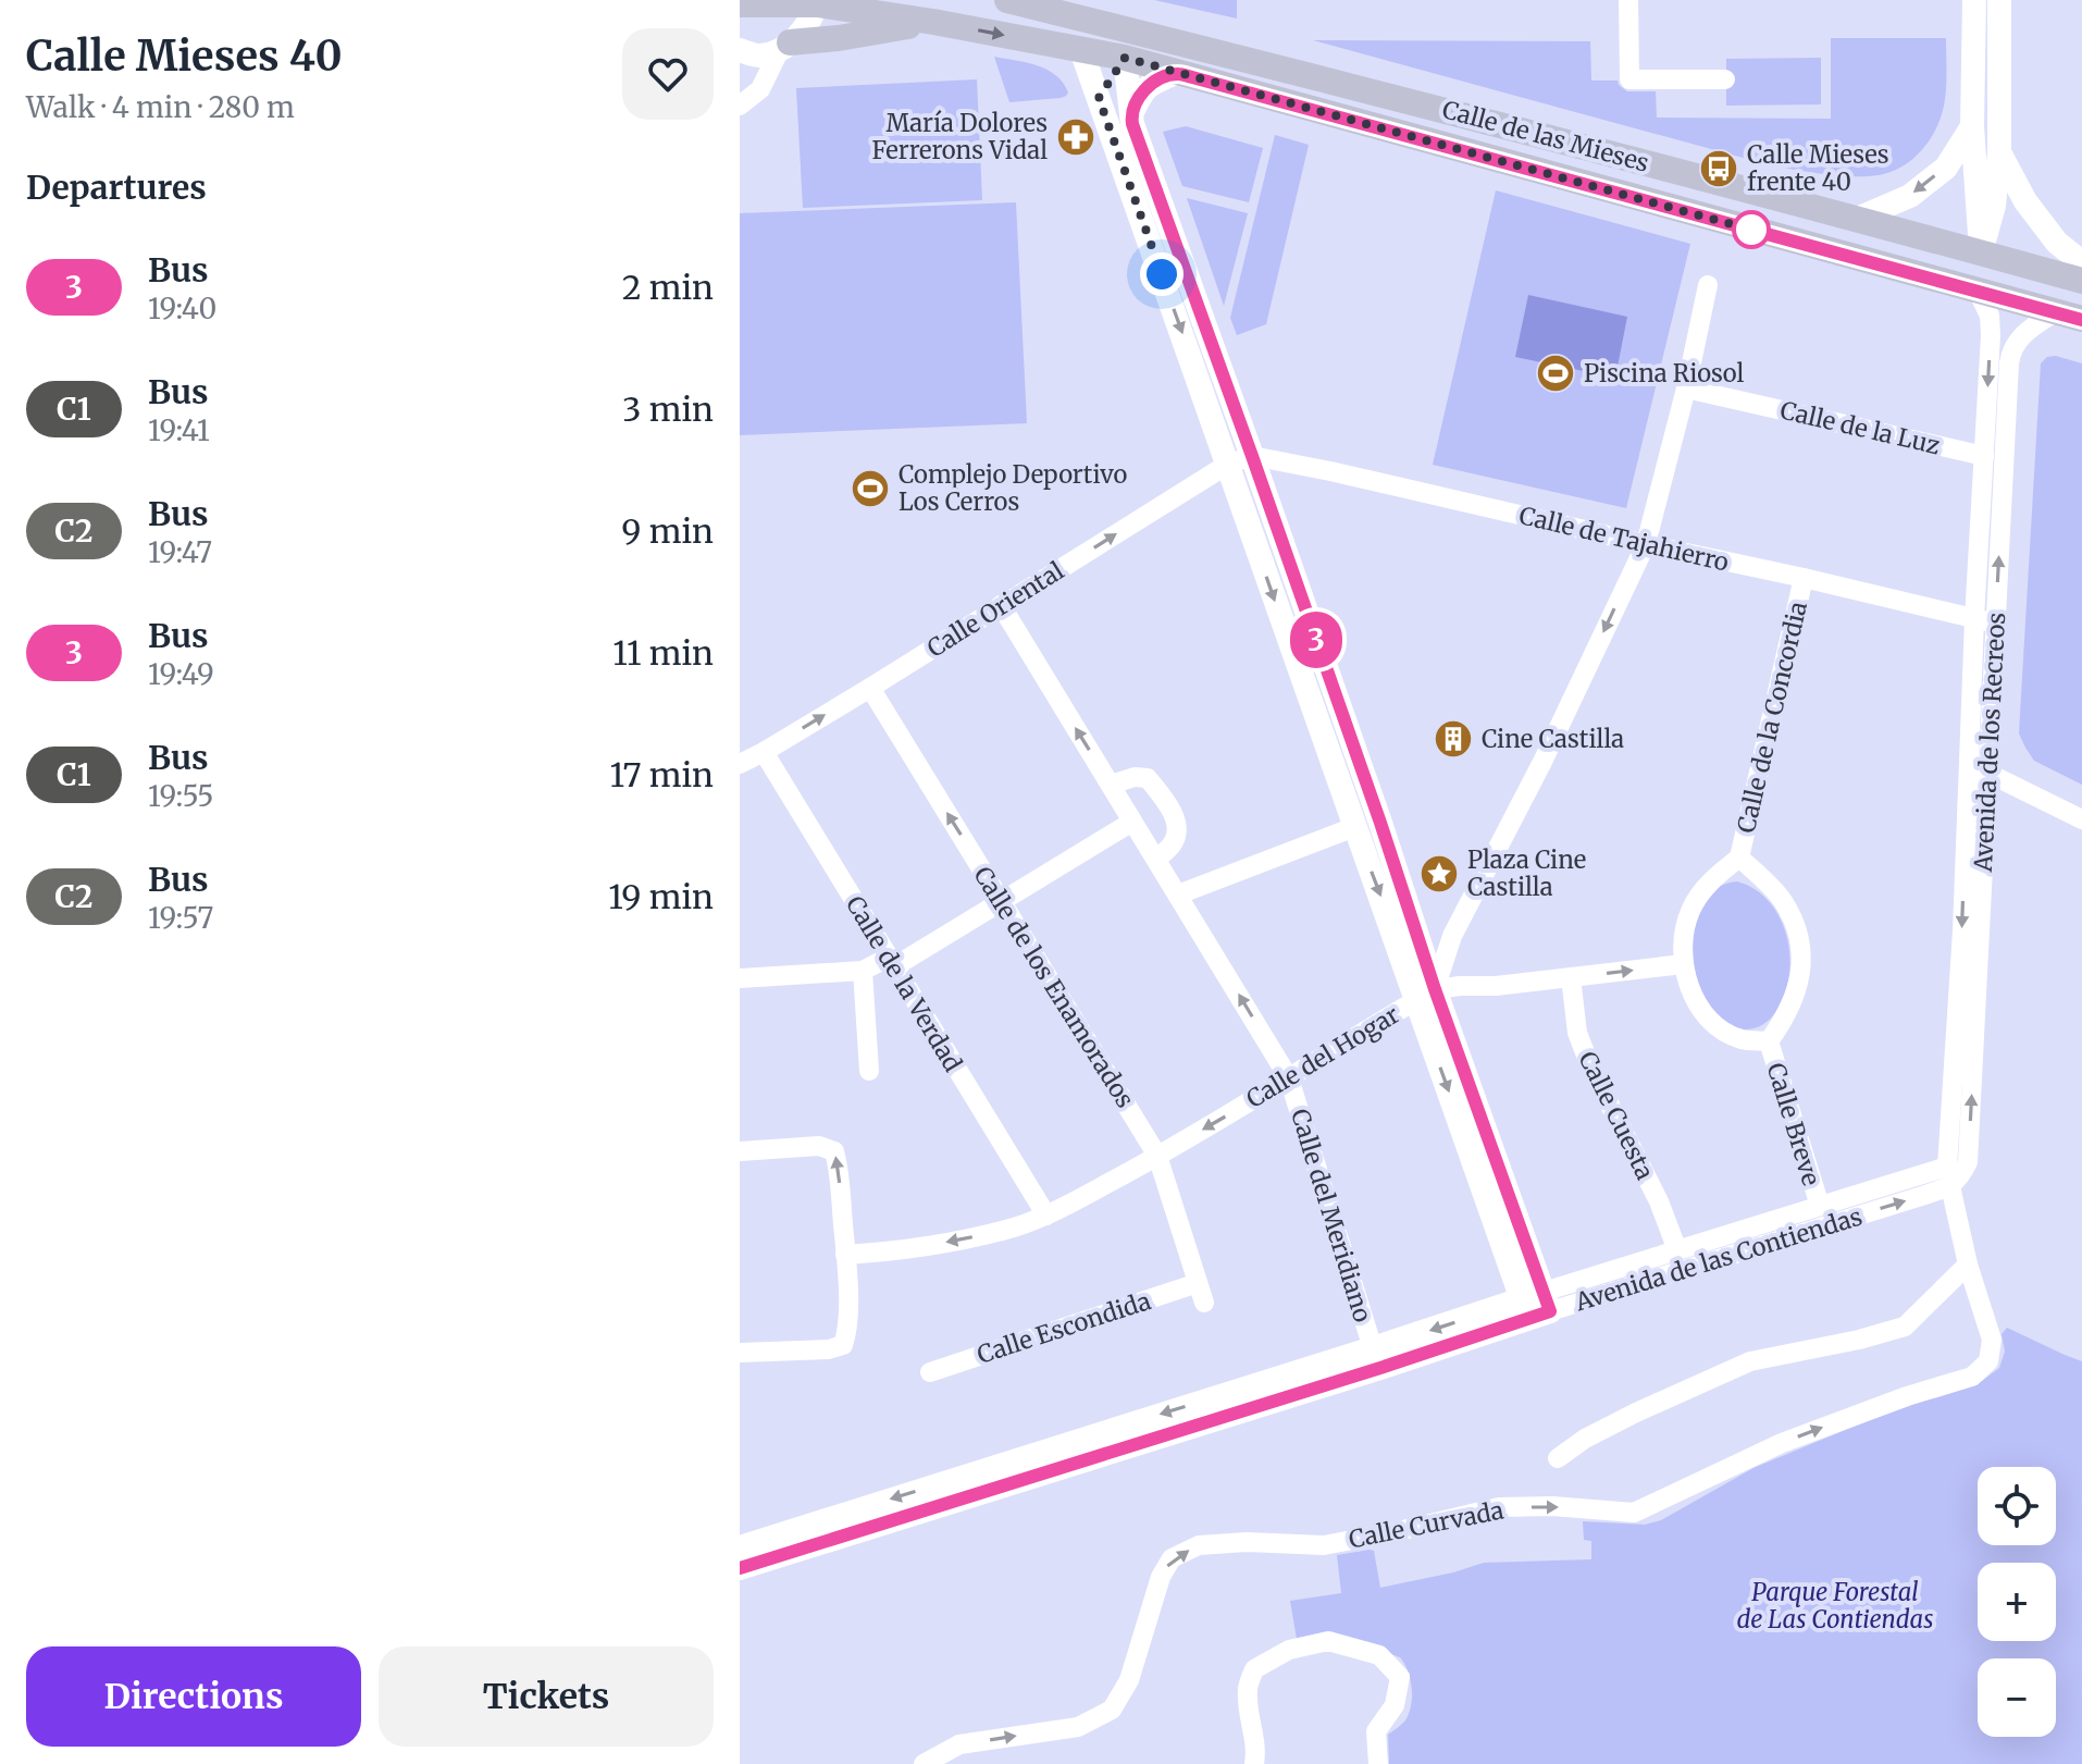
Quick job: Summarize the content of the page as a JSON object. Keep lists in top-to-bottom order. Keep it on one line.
{"streets":{"main road":["Calle de las Mieses"],"street":["Calle de la Luz","Calle de Tajahierro","Calle Oriental","Calle de la Concordia","Avenida de los Recreos","Calle de la Verdad","Calle de los Enamorados","Calle del Hogar","Calle Cuesta","Calle Breve","Calle del Meridiano","Avenida de las Contiendas","Calle Escondida","Calle Curvada"]},"crossings":[["Calle de las Mieses","Avenida de los Recreos"],["Calle de la Luz","Avenida de los Recreos"],["Calle de Tajahierro","Calle Oriental"],["Calle de Tajahierro","Calle de la Concordia"],["Calle de Tajahierro","Avenida de los Recreos"],["Calle Oriental","Calle de la Verdad"],["Calle Oriental","Calle de los Enamorados"],["Calle Oriental","Calle del Meridiano"],["Calle de la Concordia","Calle Breve"],["Avenida de los Recreos","Avenida de las Contiendas"],["Avenida de los Recreos","Calle Curvada"],["Calle de la Verdad","Calle del Hogar"],["Calle de los Enamorados","Calle del Hogar"],["Calle de los Enamorados","Calle Escondida"],["Calle del Hogar","Calle del Meridiano"],["Calle Cuesta","Avenida de las Contiendas"],["Calle Breve","Avenida de las Contiendas"],["Calle del Meridiano","Avenida de las Contiendas"],["Avenida de las Contiendas","Calle Curvada"]],"one_way":["Calle Oriental","Calle de los Enamorados","Calle del Hogar"],"parks":["Parque Forestal de Las Contiendas"],"places":{"pharmacy":["María Dolores Ferrerons Vidal"],"bus stop":["Calle Mieses frente 40"],"sports":["Piscina Riosol","Complejo Deportivo Los Cerros"],"building":["Cine Castilla"],"place":["Plaza Cine Castilla"]},"lines":["bus line 3"],"page":{"heading":[["Calle Mieses 40","Walk · 4 min · 280 m"],"Departures"],"on_map":"3","list":[{"mark":"3","name":"Bus","note":"19:40","value":"2 min"},{"mark":"C1","name":"Bus","note":"19:41","value":"3 min"},{"mark":"C2","name":"Bus","note":"19:47","value":"9 min"},{"mark":"3","name":"Bus","note":"19:49","value":"11 min"},{"mark":"C1","name":"Bus","note":"19:55","value":"17 min"},{"mark":"C2","name":"Bus","note":"19:57","value":"19 min"}],"map_buttons":["+","−"],"buttons":["Directions","Tickets"]}}
